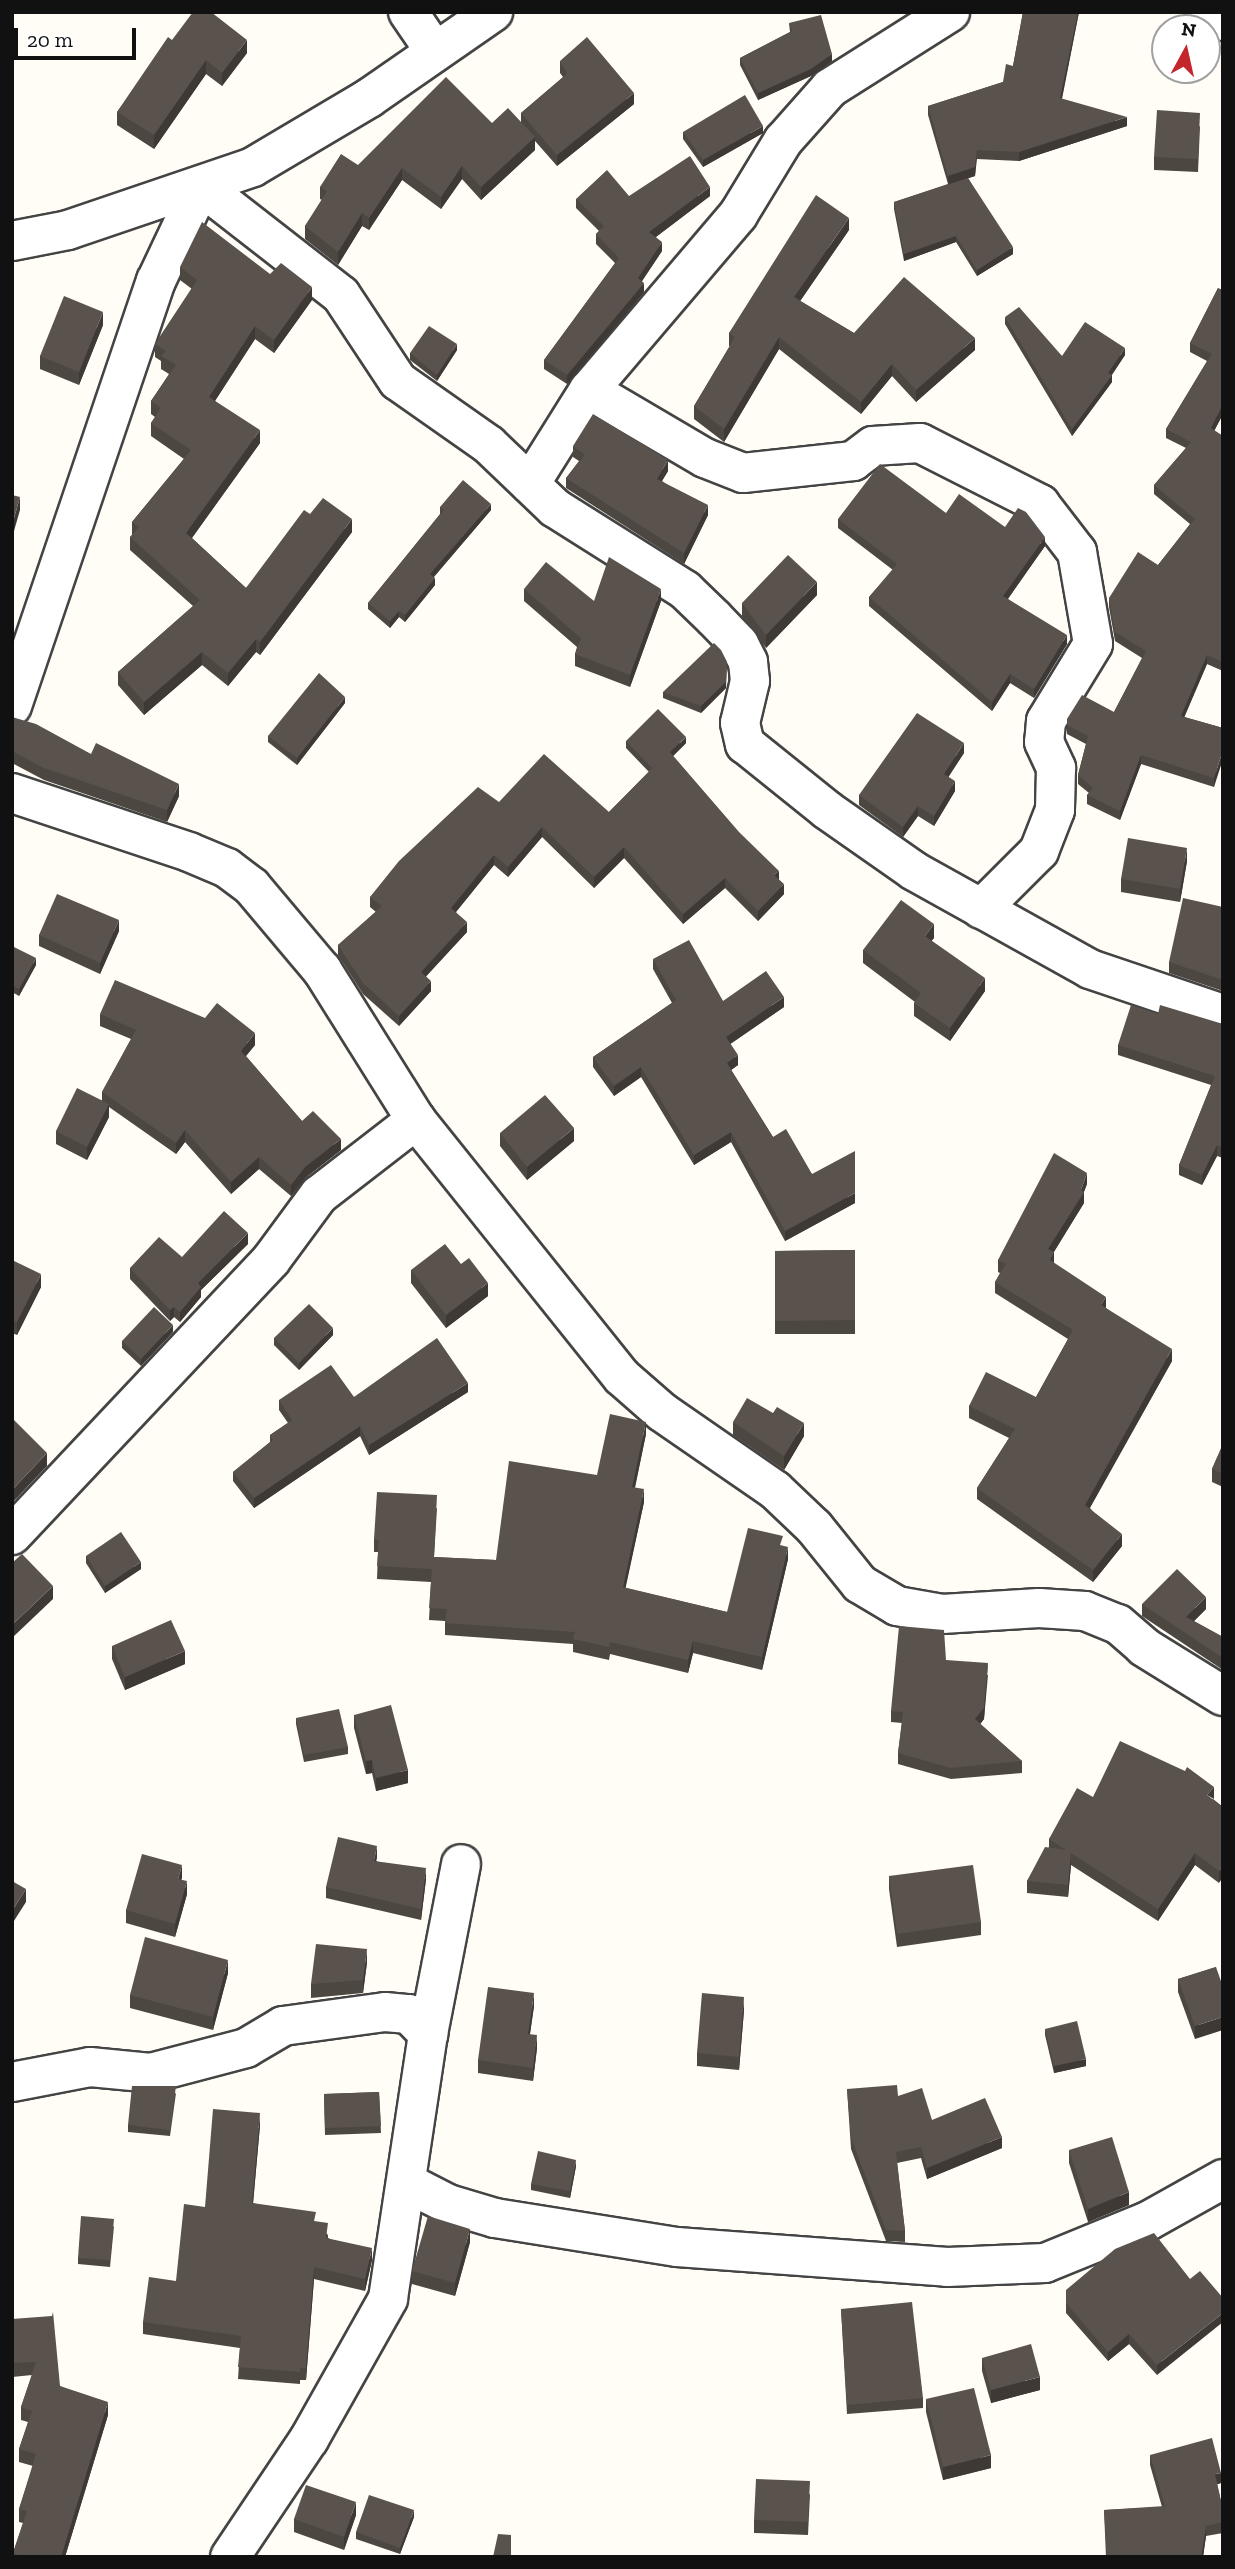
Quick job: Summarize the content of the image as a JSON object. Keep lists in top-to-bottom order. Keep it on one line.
{"scale_bar":"20 m","north":"top"}
